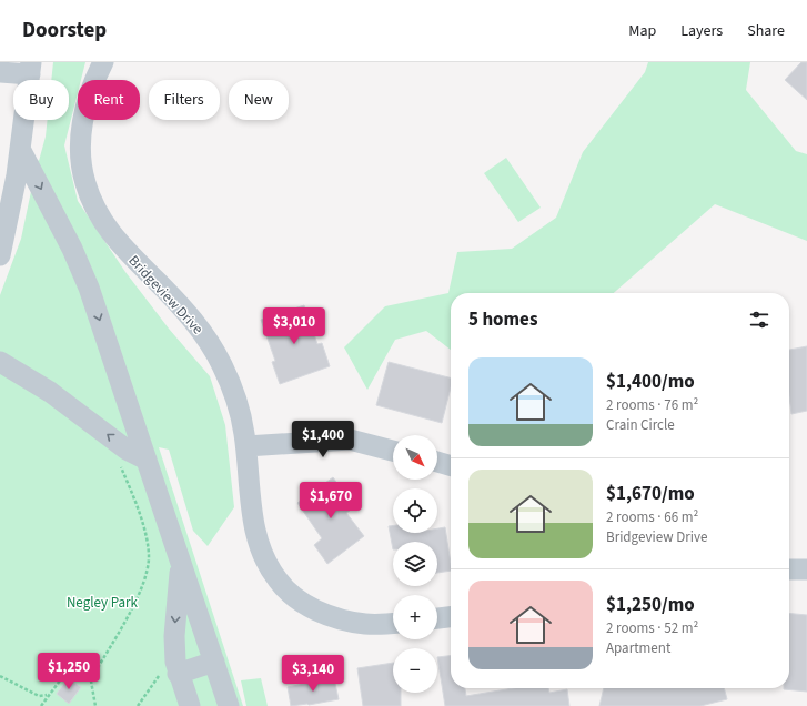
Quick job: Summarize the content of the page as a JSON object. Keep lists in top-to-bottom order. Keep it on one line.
{"streets":{"street":["Bridgeview Drive"]},"parks":["Negley Park"],"north":"bottom right","page":{"header":"Doorstep","nav":["Map","Layers","Share"],"chip":["Buy","Rent","Filters","New"],"heading":"5 homes","price":["$3,010","$1,400","$1,670","$1,250","$3,140"],"list":[{"name":"$1,400/mo","note":"2 rooms · 76 m² · Crain Circle"},{"name":"$1,670/mo","note":"2 rooms · 66 m² · Bridgeview Drive"},{"name":"$1,250/mo","note":"2 rooms · 52 m² · Apartment"}],"map_buttons":["+","−"]}}
